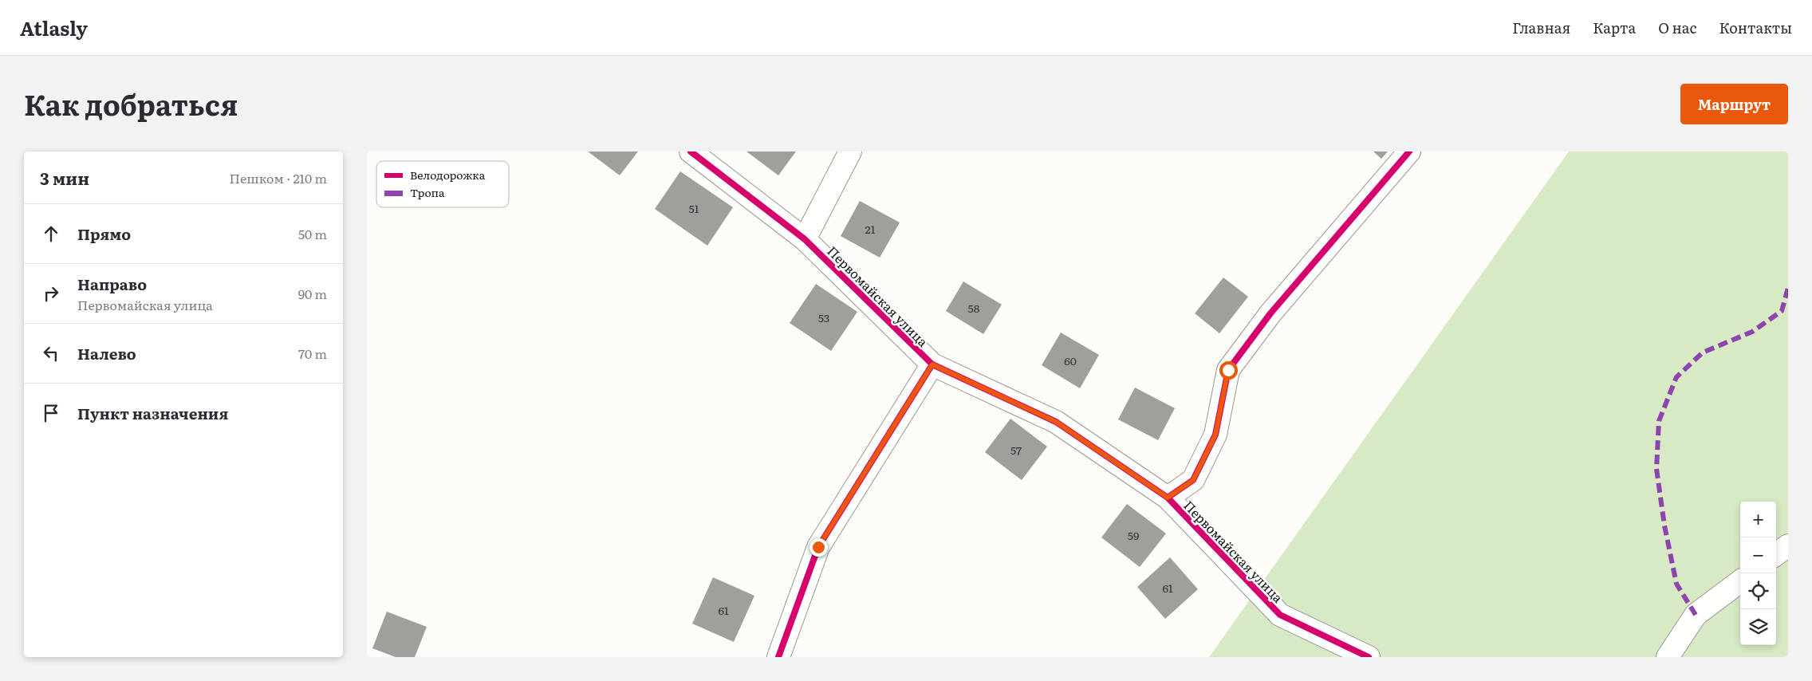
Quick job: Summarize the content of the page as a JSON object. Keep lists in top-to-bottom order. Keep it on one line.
{"streets":{"street":["Первомайская улица"]},"house_numbers":["51","21","58","53","60","57","59","61","61"],"legend":["Велодорожка","Тропа"],"page":{"header":"Atlasly","nav":["Главная","Карта","О нас","Контакты"],"title":"Как добраться","buttons":"Маршрут","heading":["3 мин","Пешком · 210 m"],"list":[["Прямо","50 m"],["Направо","Первомайская улица","90 m"],["Налево","70 m"],"Пункт назначения"],"map_buttons":["+","−"]}}
